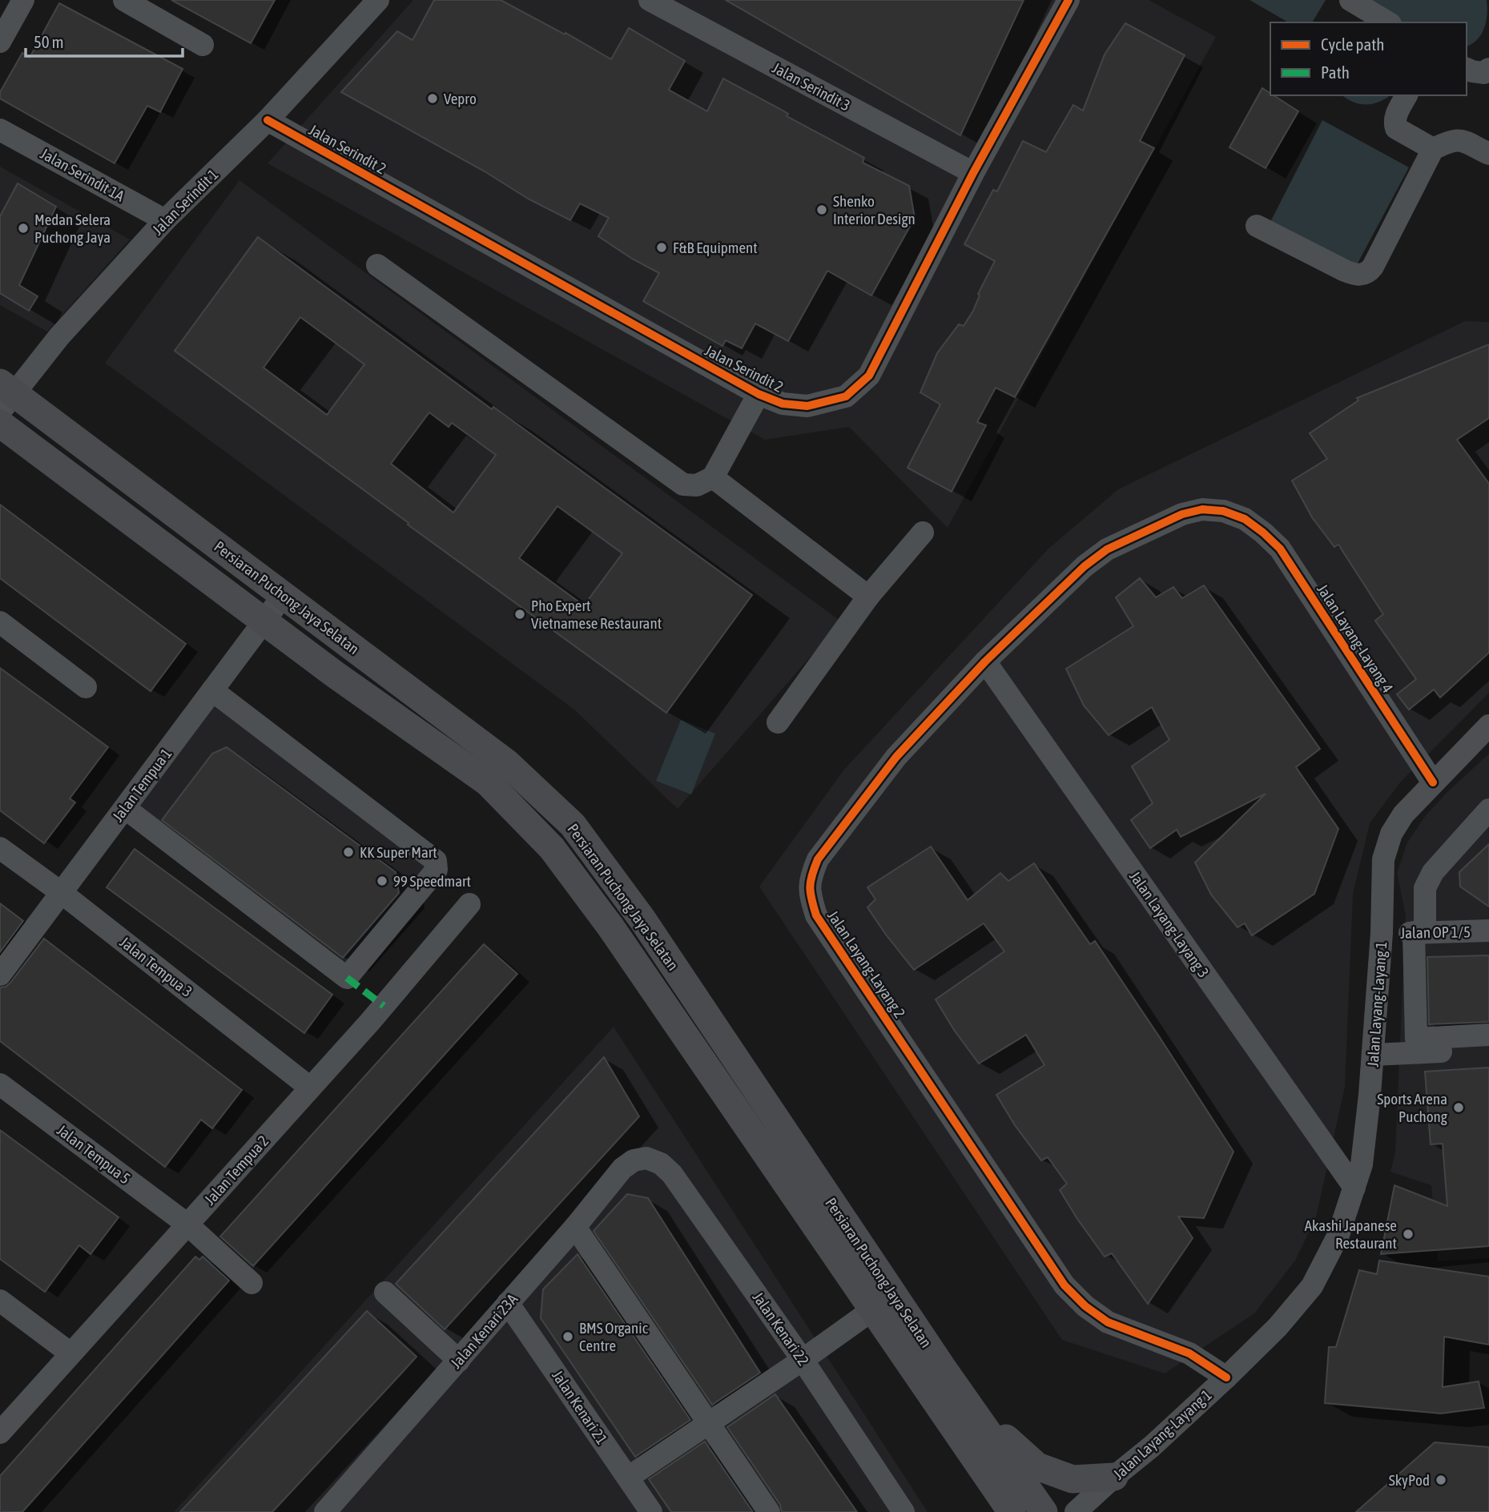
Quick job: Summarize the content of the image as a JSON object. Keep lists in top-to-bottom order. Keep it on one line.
{"streets":{"main road":["Persiaran Puchong Jaya Selatan"],"street":["Jalan Serindit 3","Jalan Serindit 2","Jalan Serindit 1A","Jalan Serindit 1","Jalan Layang-Layang 4","Jalan Tempua 1","Jalan Layang-Layang 3","Jalan OP 1/5","Jalan Layang-Layang 2","Jalan Tempua 3","Jalan Layang-Layang 1","Jalan Tempua 5","Jalan Tempua 2","Jalan Kenari 22","Jalan Kenari 23A","Jalan Kenari 21"]},"crossings":[["Jalan Serindit 3","Jalan Serindit 2"],["Jalan Serindit 2","Jalan Serindit 1"],["Jalan Serindit 1A","Jalan Serindit 1"],["Jalan Serindit 1","Persiaran Puchong Jaya Selatan"],["Persiaran Puchong Jaya Selatan","Jalan Tempua 1"],["Jalan Layang-Layang 4","Jalan Layang-Layang 2"],["Jalan Layang-Layang 4","Jalan Layang-Layang 1"],["Jalan Tempua 1","Jalan Tempua 3"],["Jalan Layang-Layang 3","Jalan Layang-Layang 2"],["Jalan Layang-Layang 3","Jalan Layang-Layang 1"],["Jalan OP 1/5","Jalan Layang-Layang 1"],["Jalan Layang-Layang 2","Jalan Layang-Layang 1"],["Jalan Tempua 3","Jalan Tempua 2"],["Jalan Tempua 5","Jalan Tempua 2"],["Jalan Kenari 22","Jalan Kenari 23A"],["Jalan Kenari 23A","Jalan Kenari 21"]],"places":["Vepro","Shenko Interior Design","Medan Selera Puchong Jaya","F&B Equipment","Pho Expert Vietnamese Restaurant","KK Super Mart","99 Speedmart","Sports Arena Puchong","Akashi Japanese Restaurant","BMS Organic Centre","SkyPod"],"legend":["Cycle path","Path"],"scale_bar":"50 m"}
